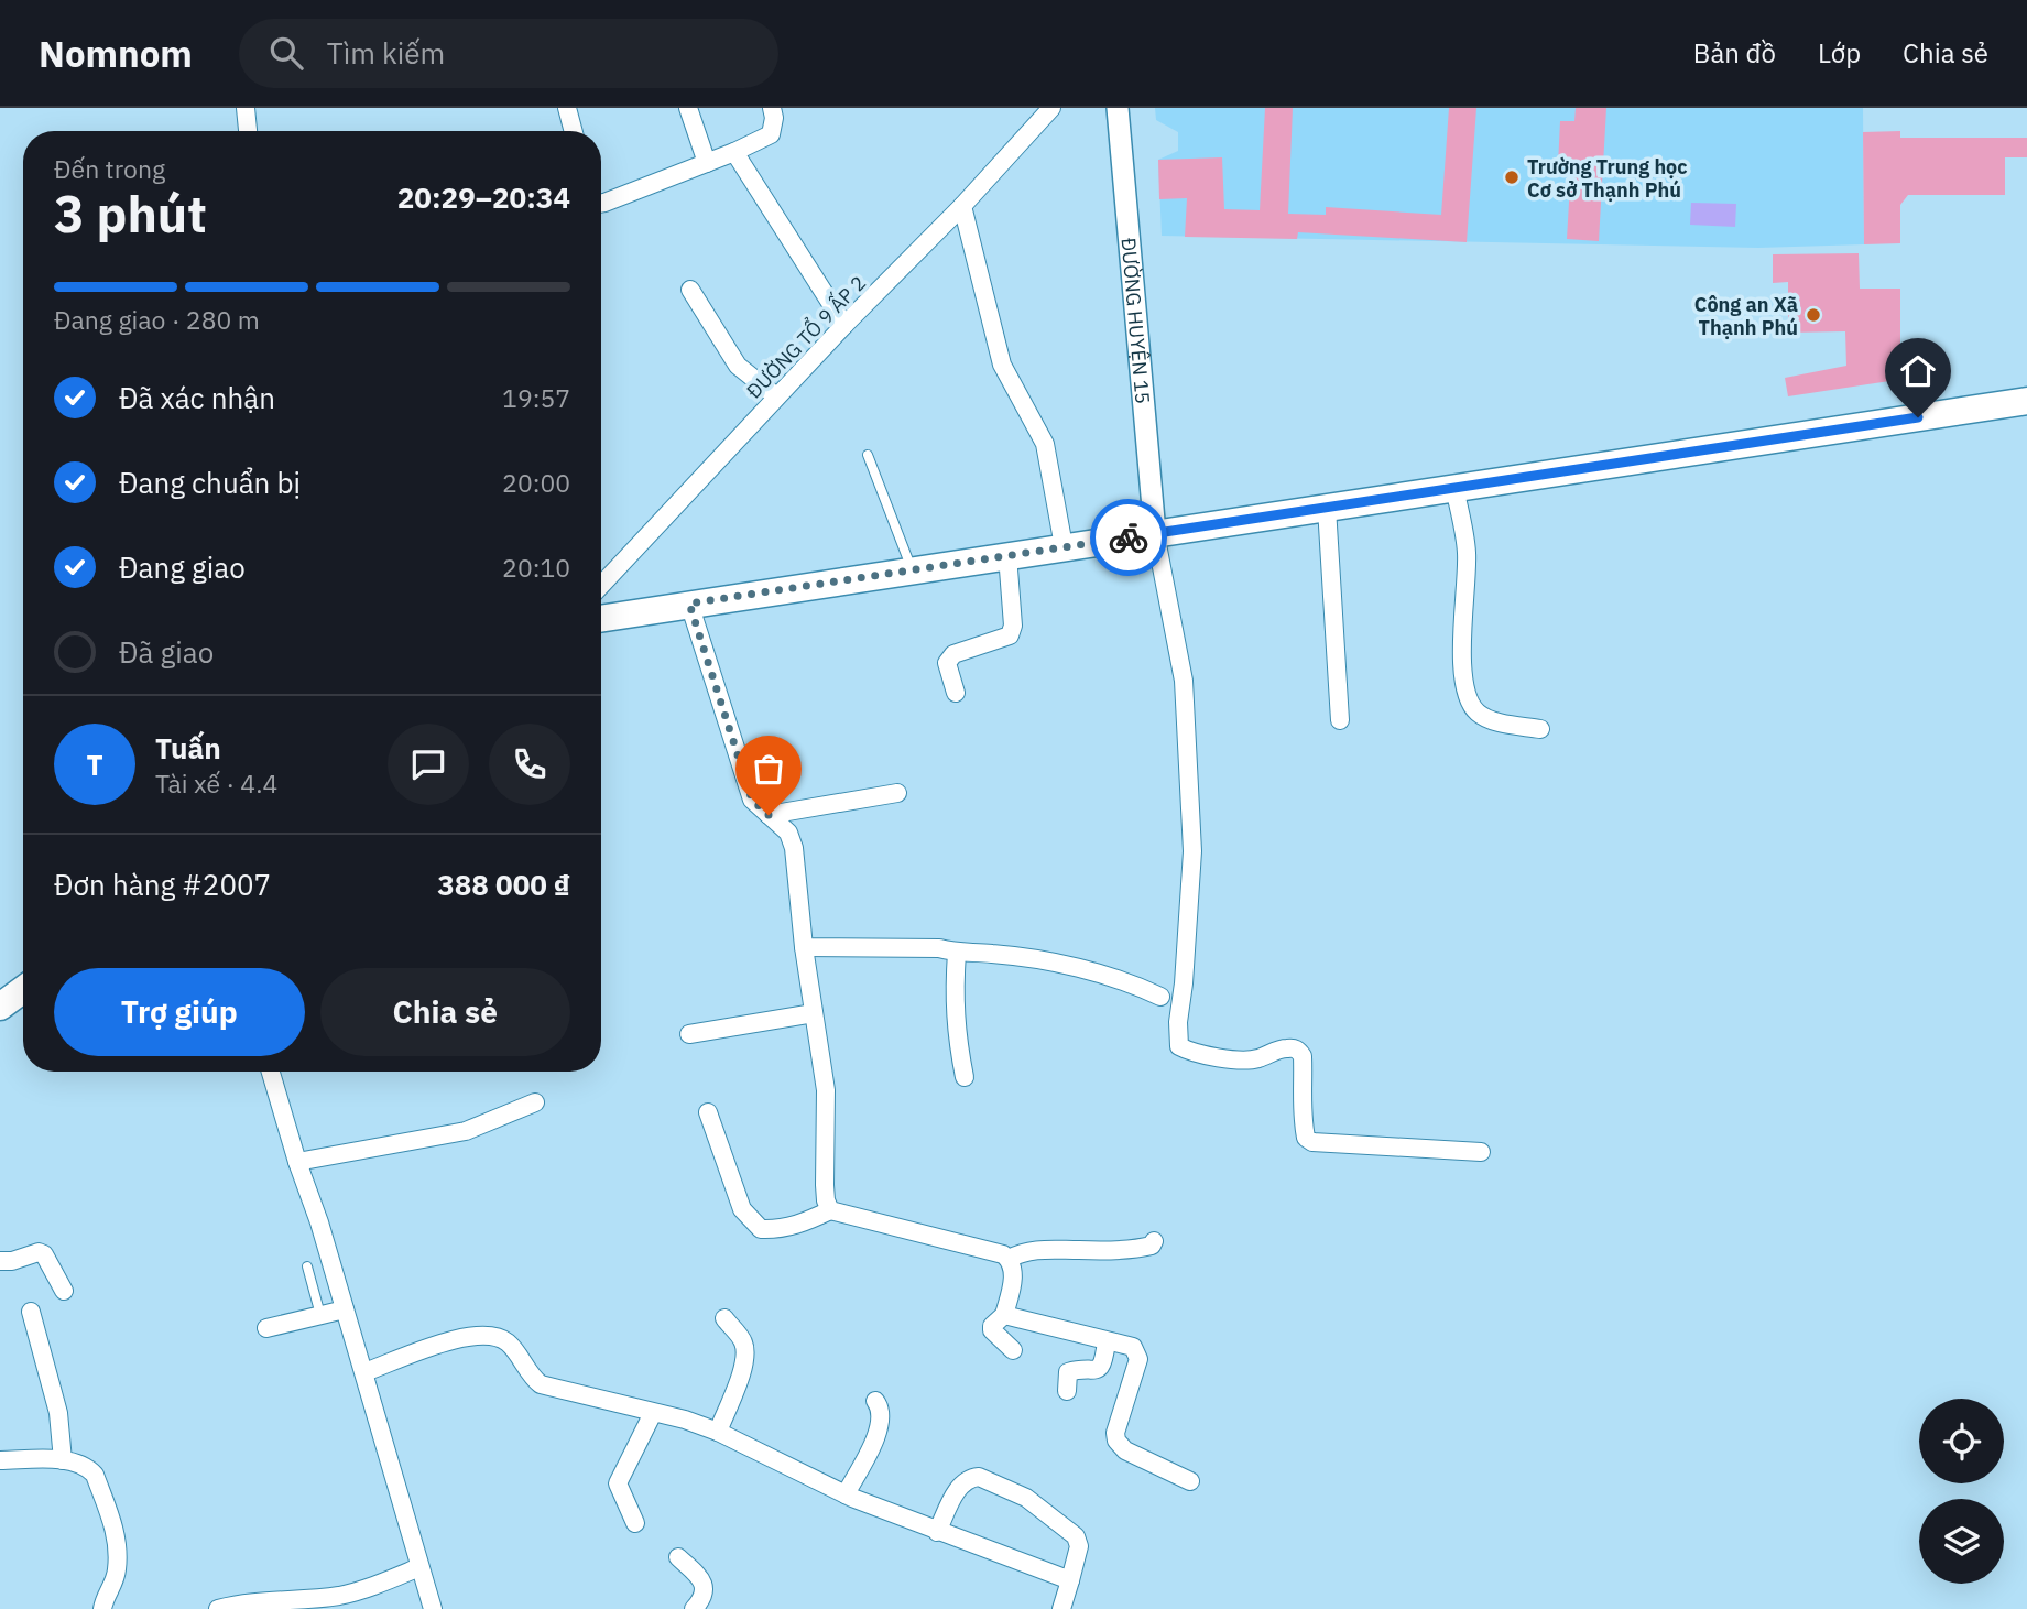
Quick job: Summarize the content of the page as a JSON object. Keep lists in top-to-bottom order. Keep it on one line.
{"streets":{"street":["ĐƯỜNG HUYỆN 15","ĐƯỜNG TỔ 9 ẤP 2"]},"places":["Trường Trung học Cơ sở Thạnh Phú","Công an Xã Thạnh Phú"],"page":{"header":"Nomnom","search":"Tìm kiếm","nav":["Bản đồ","Lớp","Chia sẻ"],"heading":["3 phút","Đến trong","20:29–20:34"],"panel":["Tuấn","Tài xế · 4.4","Đơn hàng #2007","388 000 ₫"],"bar":"Đang giao · 280 m","list":[["Đã xác nhận","19:57"],["Đang chuẩn bị","20:00"],["Đang giao","20:10"],"Đã giao"],"round":"T","buttons":["Trợ giúp","Chia sẻ"]}}
